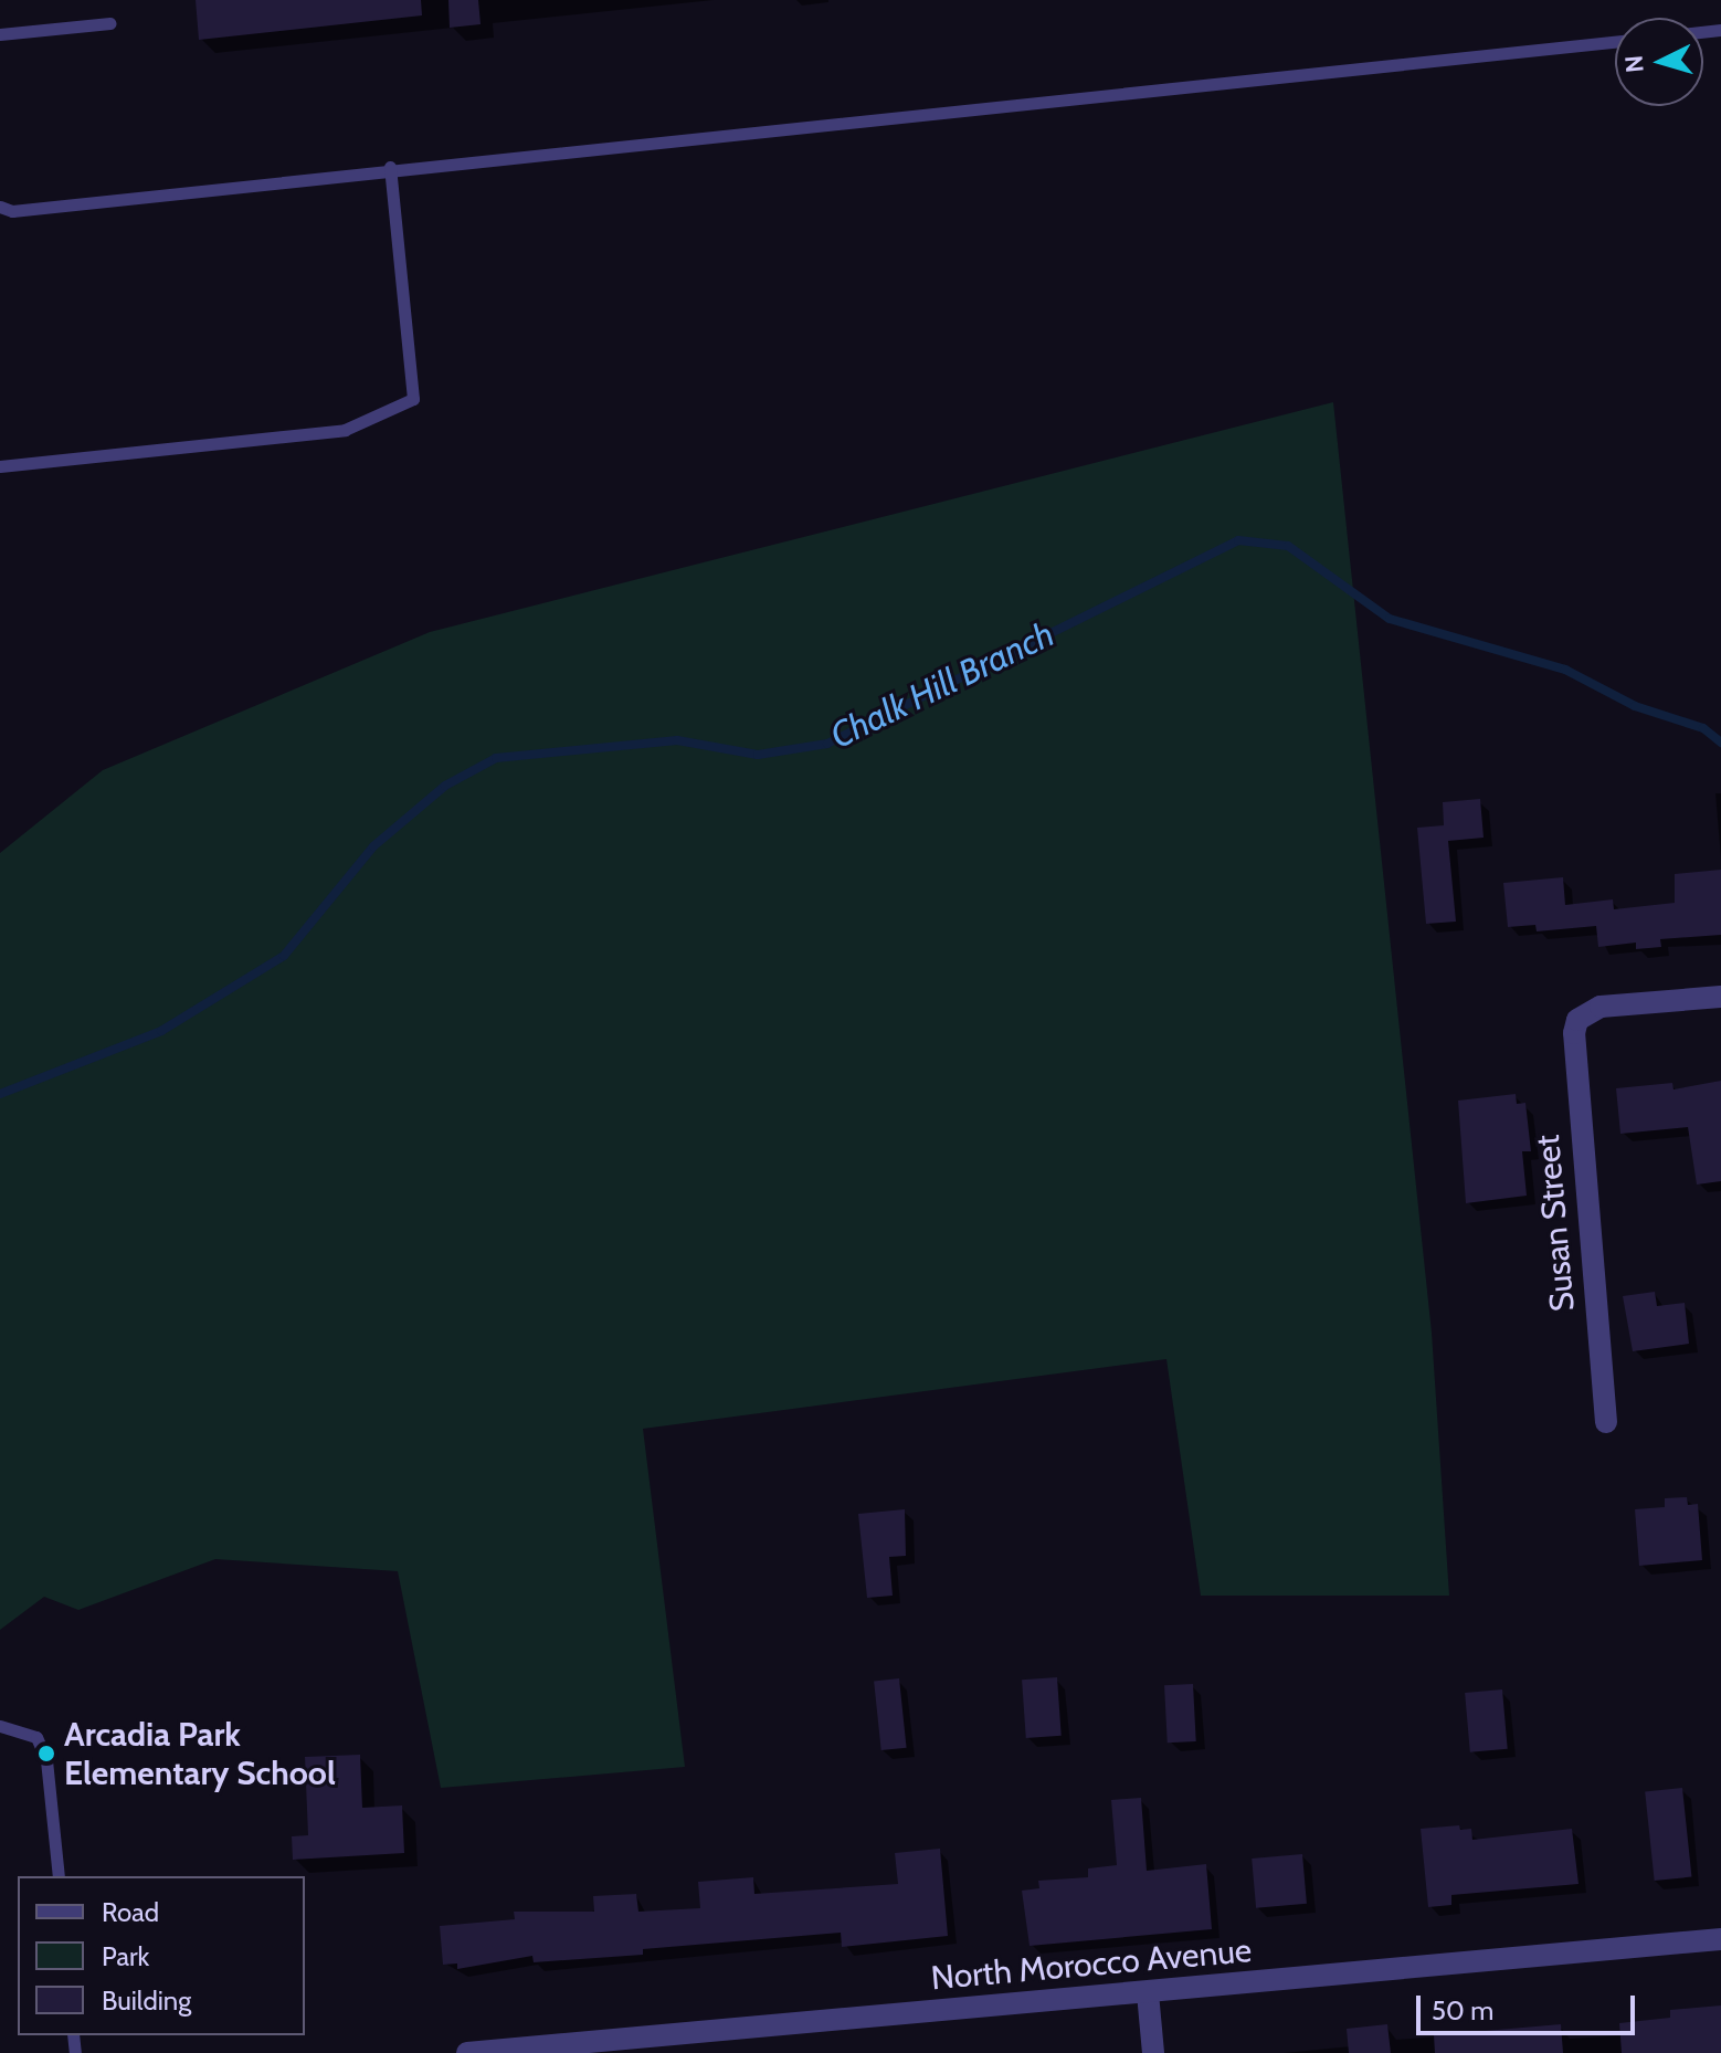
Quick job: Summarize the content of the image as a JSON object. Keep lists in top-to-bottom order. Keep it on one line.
{"streets":{"street":["Susan Street","North Morocco Avenue"]},"water":["Chalk Hill Branch"],"places":["Arcadia Park Elementary School"],"legend":["Road","Park","Building"],"scale_bar":"50 m","north":"left"}
